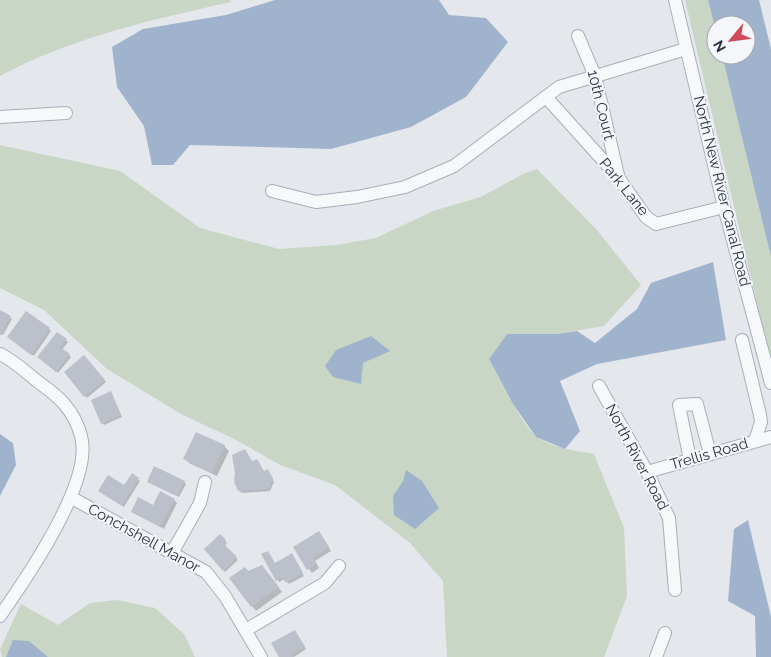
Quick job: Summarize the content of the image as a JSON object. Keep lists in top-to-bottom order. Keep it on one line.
{"streets":{"street":["10th Court","Park Lane","North New River Canal Road","Trellis Road","North River Road","Conchshell Manor"]},"crossings":[["10th Court","Park Lane"],["Park Lane","North New River Canal Road"],["Trellis Road","North River Road"]],"north":"bottom left"}
